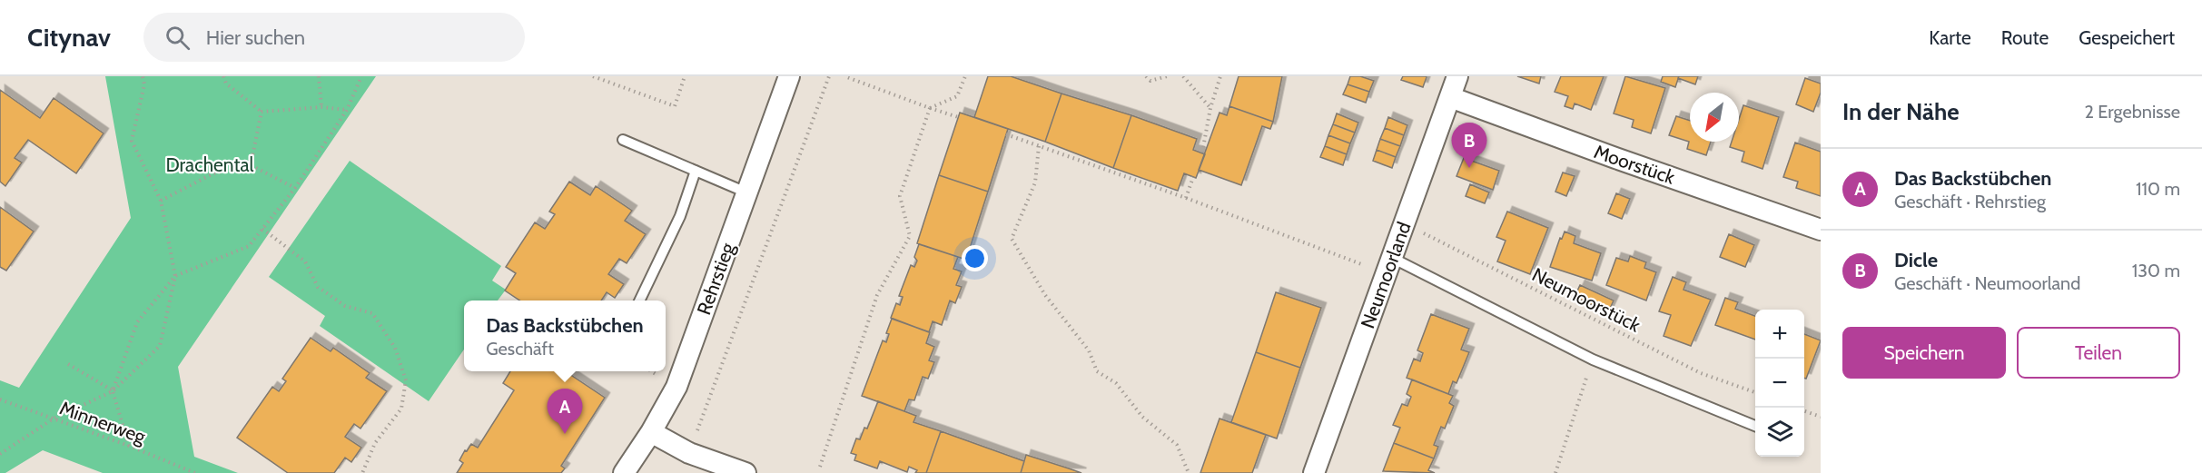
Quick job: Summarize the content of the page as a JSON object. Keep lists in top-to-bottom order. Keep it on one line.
{"streets":{"street":["Moorstück","Neumoorland","Rehrstieg"],"path":["Neumoorstück","Minnerweg"]},"crossings":[["Moorstück","Neumoorland"],["Neumoorland","Neumoorstück"]],"parks":["Drachental"],"north":"bottom left","page":{"header":"Citynav","search":"Hier suchen","nav":["Karte","Route","Gespeichert"],"heading":["In der Nähe","2 Ergebnisse"],"pins":["B","A"],"list":[{"mark":"A","name":"Das Backstübchen","note":"Geschäft · Rehrstieg","value":"110 m"},{"mark":"B","name":"Dicle","note":"Geschäft · Neumoorland","value":"130 m"}],"popup":["Das Backstübchen","Geschäft"],"map_buttons":["+","−"],"buttons":["Speichern","Teilen"]}}
